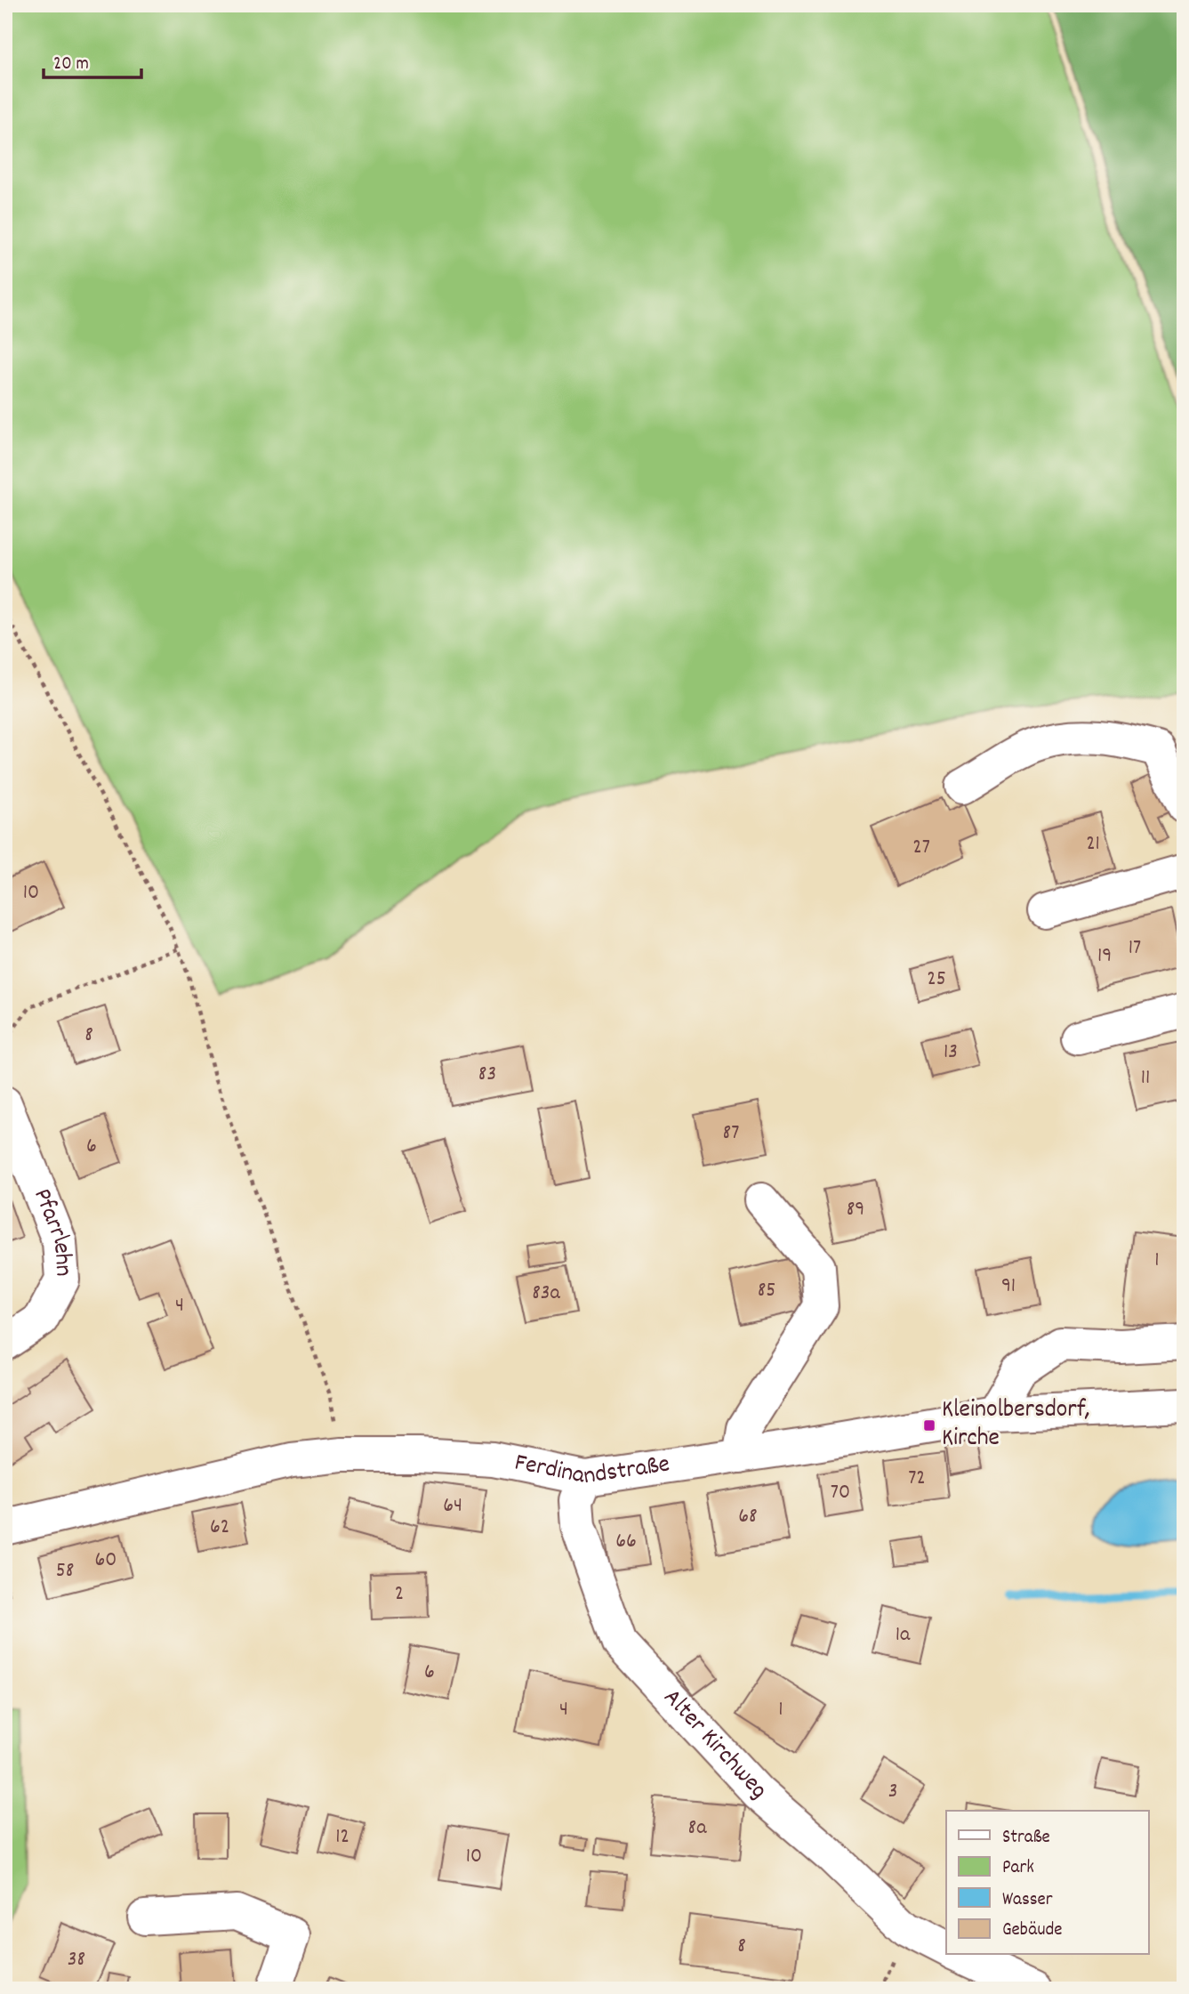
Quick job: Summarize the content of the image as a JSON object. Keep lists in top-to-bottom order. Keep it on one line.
{"streets":{"street":["Pfarrlehn","Ferdinandstraße","Alter Kirchweg"]},"crossings":[["Ferdinandstraße","Alter Kirchweg"]],"places":{"transit":["Kleinolbersdorf, Kirche"]},"house_numbers":["21","27","10","17","19","25","8","13","83","11","87","6","89","1","91","85","83a","4","72","70","64","68","62","66","60","58","2","1a","6","4","1","3","8a","12","10","8","38"],"legend":["Straße","Park","Wasser","Gebäude"],"scale_bar":"20 m"}
